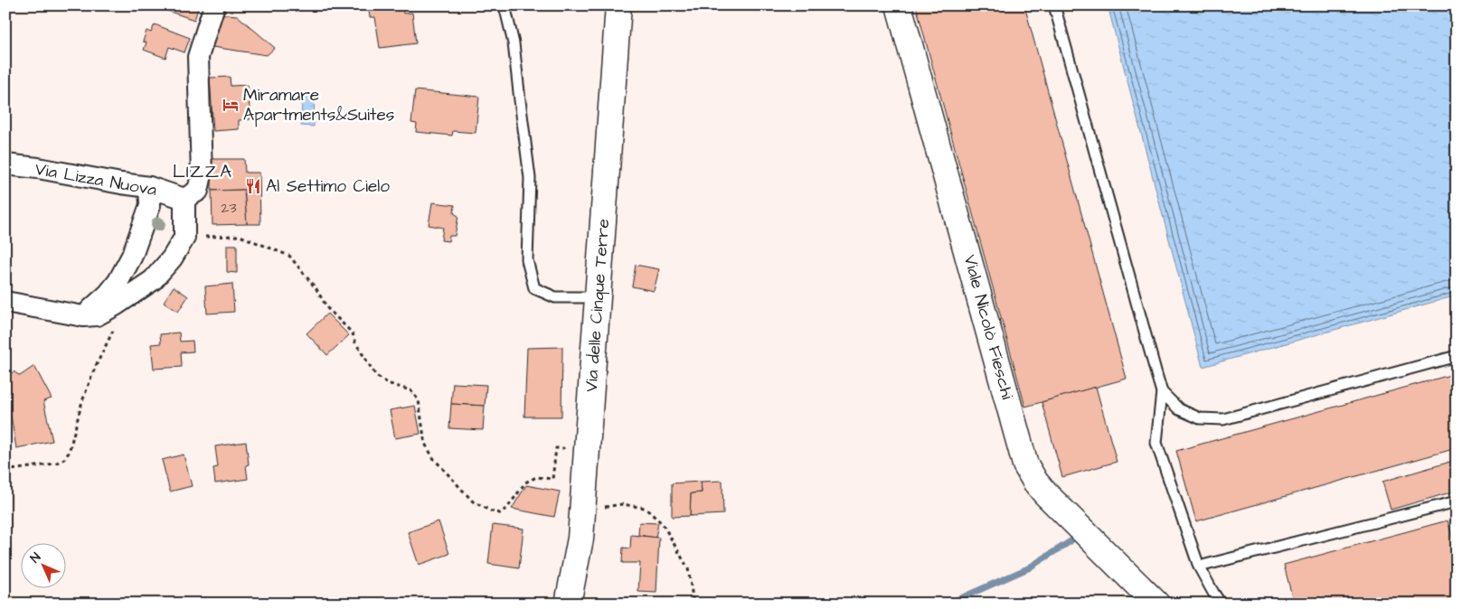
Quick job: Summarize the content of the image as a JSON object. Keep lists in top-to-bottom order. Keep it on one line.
{"streets":{"main road":["Via delle Cinque Terre","Viale Nicolò Fieschi"],"street":["Via Lizza Nuova"]},"districts":["LIZZA"],"places":{"hotel":["Miramare Apartments&Suites"],"restaurant":["Al Settimo Cielo"]},"house_numbers":["23"],"north":"top left"}
